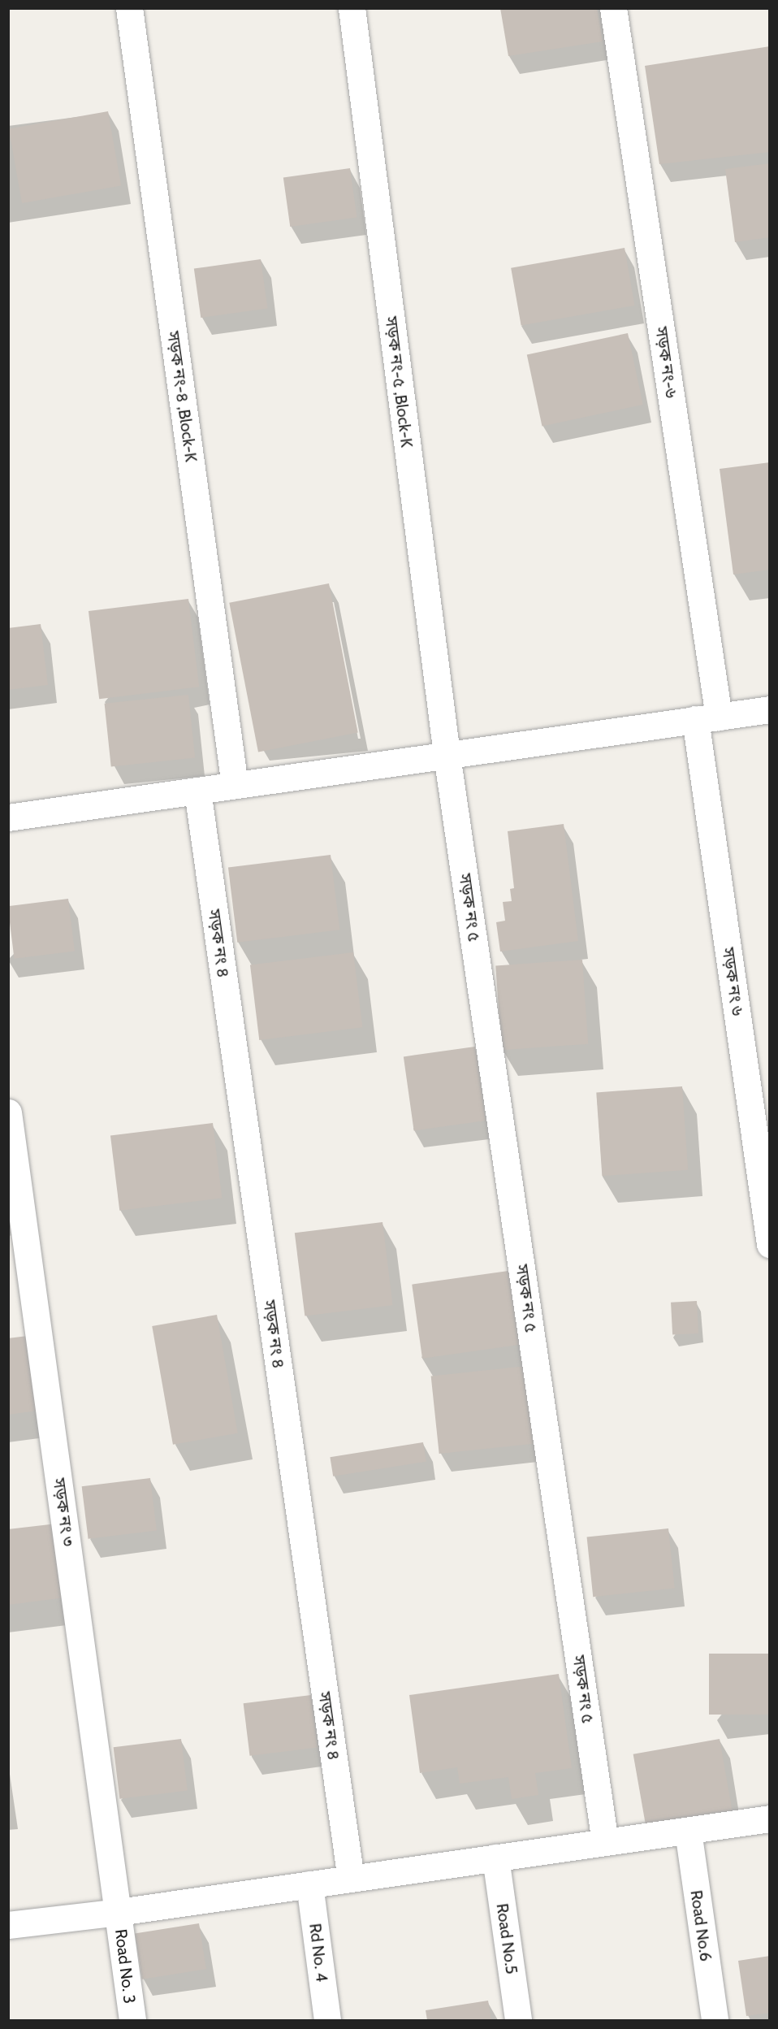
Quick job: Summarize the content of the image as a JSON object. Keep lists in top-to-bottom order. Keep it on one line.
{"streets":{"street":["সড়ক নং-৬","সড়ক নং-৫ ,Block-K","সড়ক নং-৪ ,Block-K","সড়ক নং ৫","সড়ক নং ৪","সড়ক নং ৬","সড়ক নং ৩","Road No.6","Road No.5","Rd No. 4","Road No. 3"]},"crossings":[["সড়ক নং-৬","সড়ক নং ৬"],["সড়ক নং-৫ ,Block-K","সড়ক নং ৫"],["সড়ক নং ৩","Road No. 3"]]}
